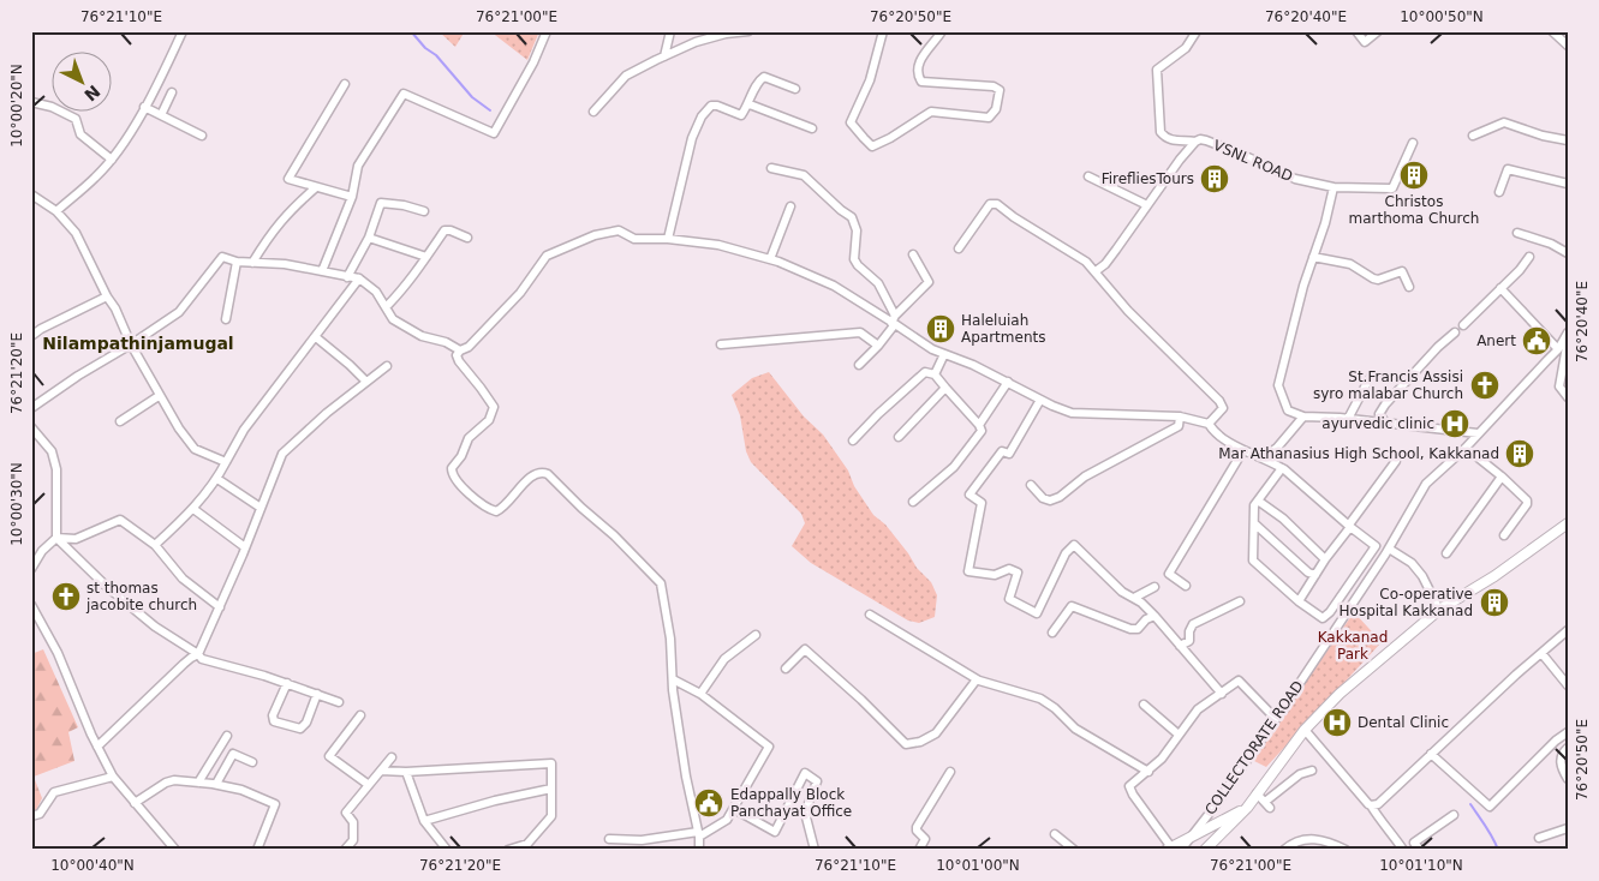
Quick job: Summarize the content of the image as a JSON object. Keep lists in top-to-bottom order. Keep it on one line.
{"streets":{"street":["VSNL ROAD","COLLECTORATE ROAD"]},"districts":["Nilampathinjamugal"],"parks":["Kakkanad Park"],"places":{"building":["Christos marthoma Church","FirefliesTours","Haleluiah Apartments","Mar Athanasius High School, Kakkanad","Co-operative Hospital Kakkanad"],"public building":["Anert","Edappally Block Panchayat Office"],"church":["St.Francis Assisi syro malabar Church","st thomas jacobite church"],"hospital":["ayurvedic clinic","Dental Clinic"]},"north":"bottom right","coordinates":["76°21'10\"E","76°21'00\"E","76°20'50\"E","76°20'40\"E","10°00'50\"N","10°00'20\"N","76°21'20\"E","10°00'30\"N","10°00'40\"N","10°01'00\"N","10°01'10\"N"]}
